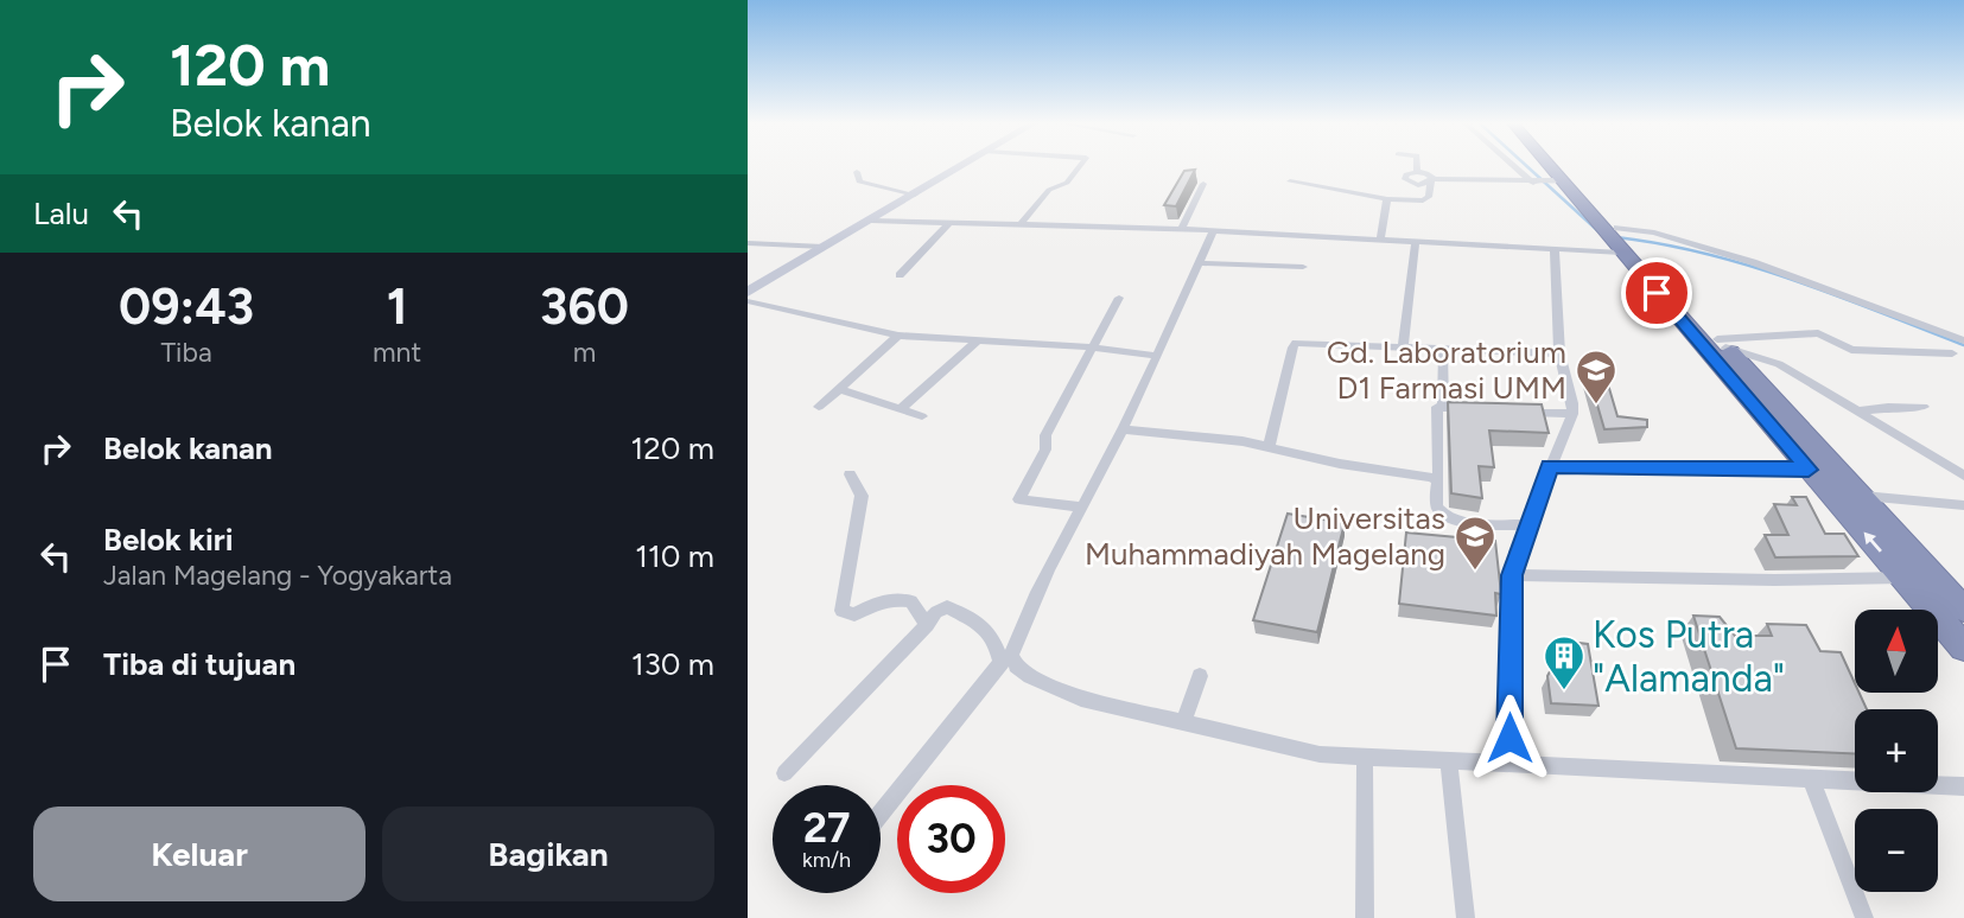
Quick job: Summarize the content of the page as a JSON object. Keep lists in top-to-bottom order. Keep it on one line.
{"places":{"school or university":["Gd. Laboratorium D1 Farmasi UMM","Universitas Muhammadiyah Magelang"],"building":["Kos Putra \"Alamanda\""]},"north":"top","page":{"turn":["120 m","Belok kanan"],"then":"Lalu","eta":["09:43","Tiba","1","mnt","360","m"],"list":[{"name":"Belok kanan","value":"120 m"},{"name":"Belok kiri","note":"Jalan Magelang - Yogyakarta","value":"110 m"},{"name":"Tiba di tujuan","value":"130 m"}],"map_buttons":["+","−"],"speed":"27 km/h","limit":"30","buttons":["Keluar","Bagikan"]}}
